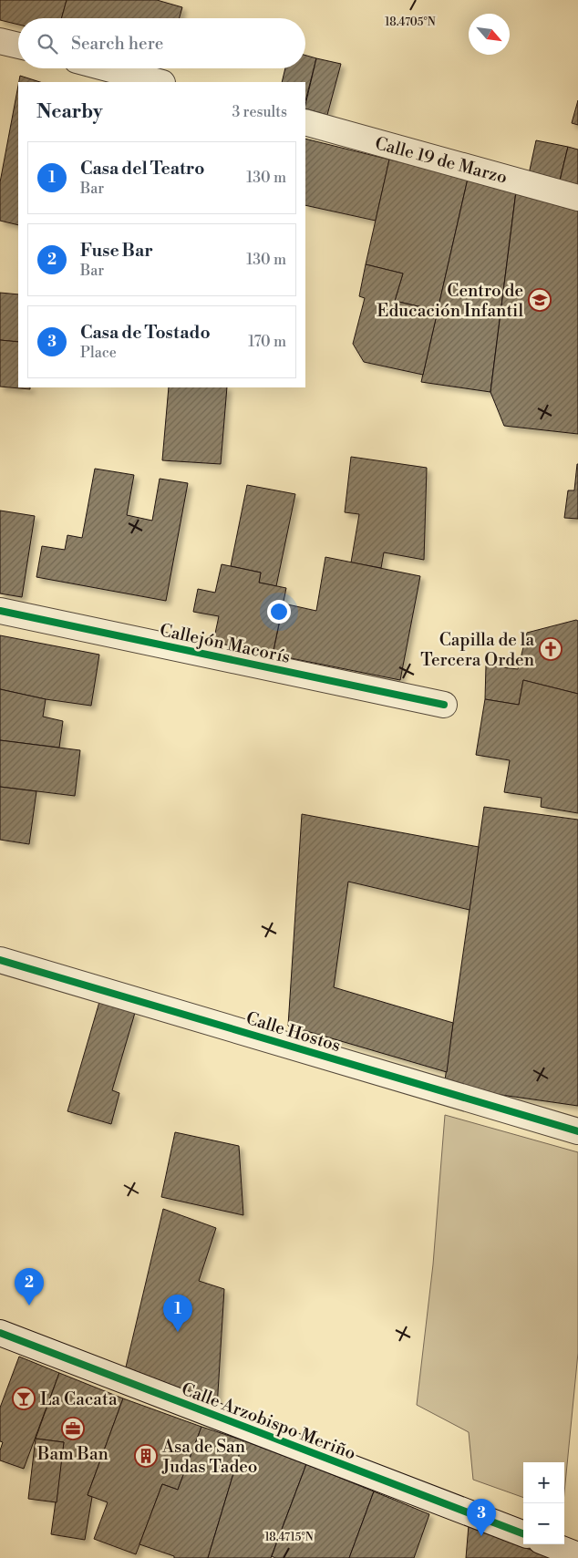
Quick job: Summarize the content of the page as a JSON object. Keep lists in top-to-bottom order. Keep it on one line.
{"streets":{"street":["Calle 19 de Marzo","Callejón Macorís","Calle Hostos","Calle Arzobispo Meriño"]},"places":{"school or university":["Centro de Educación Infantil"],"church":["Capilla de la Tercera Orden"],"bar":["La Cacata"],"office":["Bam Ban"],"building":["Asa de San Judas Tadeo"]},"north":"bottom right","page":{"search":"Search here","heading":["Nearby","3 results"],"list":[{"mark":"1","name":"Casa del Teatro","note":"Bar","value":"130 m"},{"mark":"2","name":"Fuse Bar","note":"Bar","value":"130 m"},{"mark":"3","name":"Casa de Tostado","note":"Place","value":"170 m"}],"pins":["2","1","3"],"map_buttons":["+","−"]},"coordinates":["18.4705°N","18.4715°N"]}
